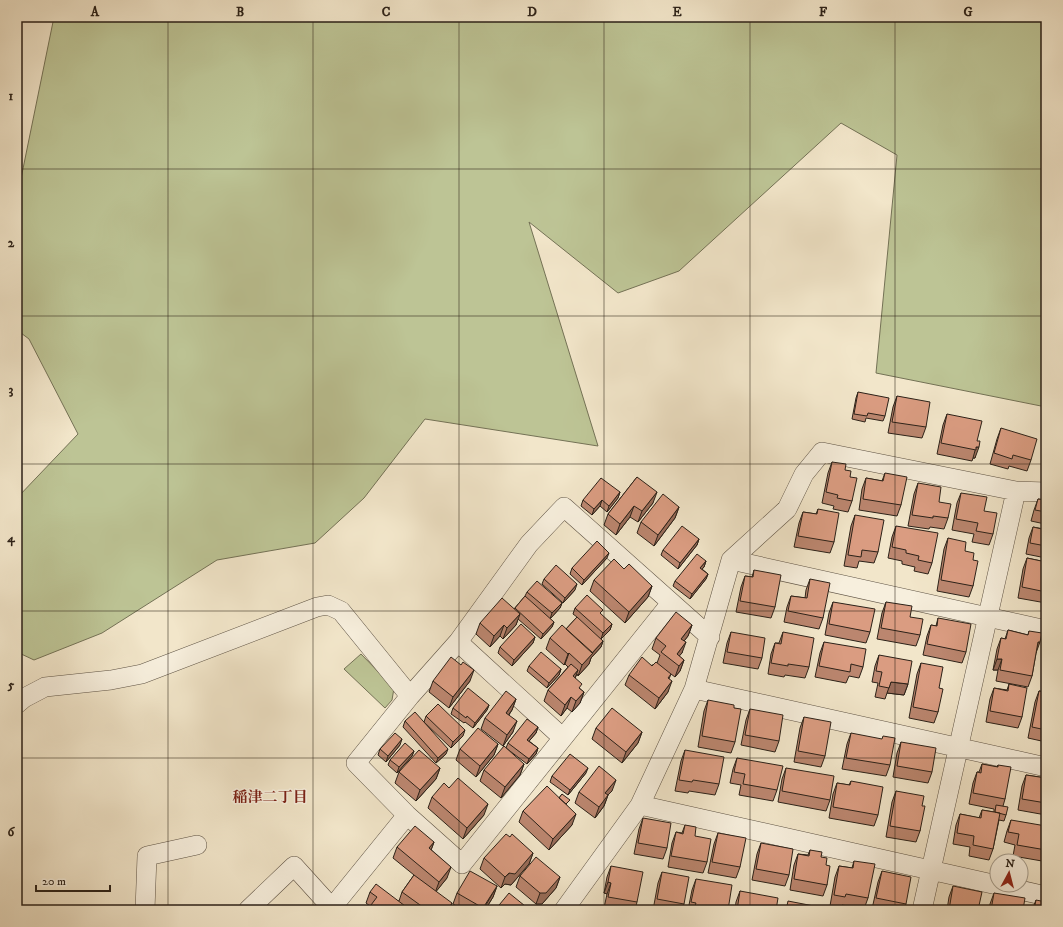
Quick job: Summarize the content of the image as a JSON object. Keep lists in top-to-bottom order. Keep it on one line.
{"districts":["稲津二丁目"],"scale_bar":"20 m","north":"top","grid":{"columns":["A","B","C","D","E","F","G"],"rows":["1","2","3","4","5","6"]}}
